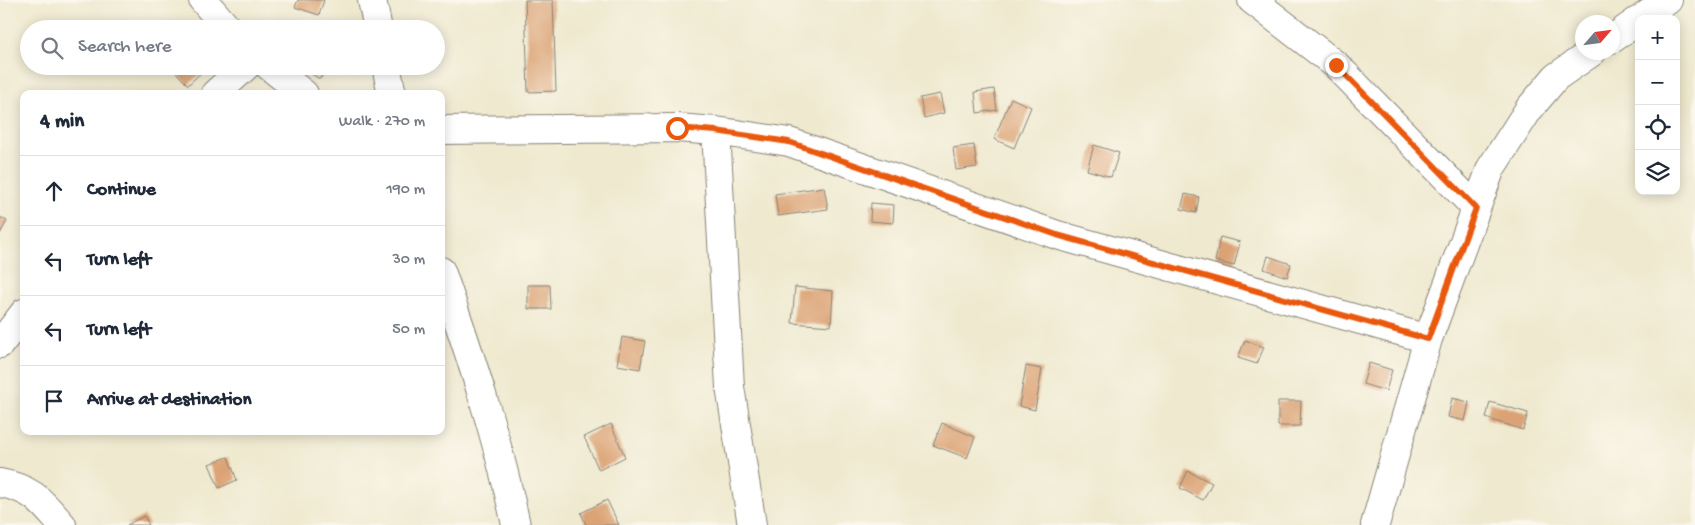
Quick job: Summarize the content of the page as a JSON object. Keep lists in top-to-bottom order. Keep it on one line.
{"north":"top right","page":{"map_buttons":["+","−"],"search":"Search here","heading":["4 min","Walk · 270 m"],"list":[["Continue","190 m"],["Turn left","30 m"],["Turn left","50 m"],"Arrive at destination"]}}
